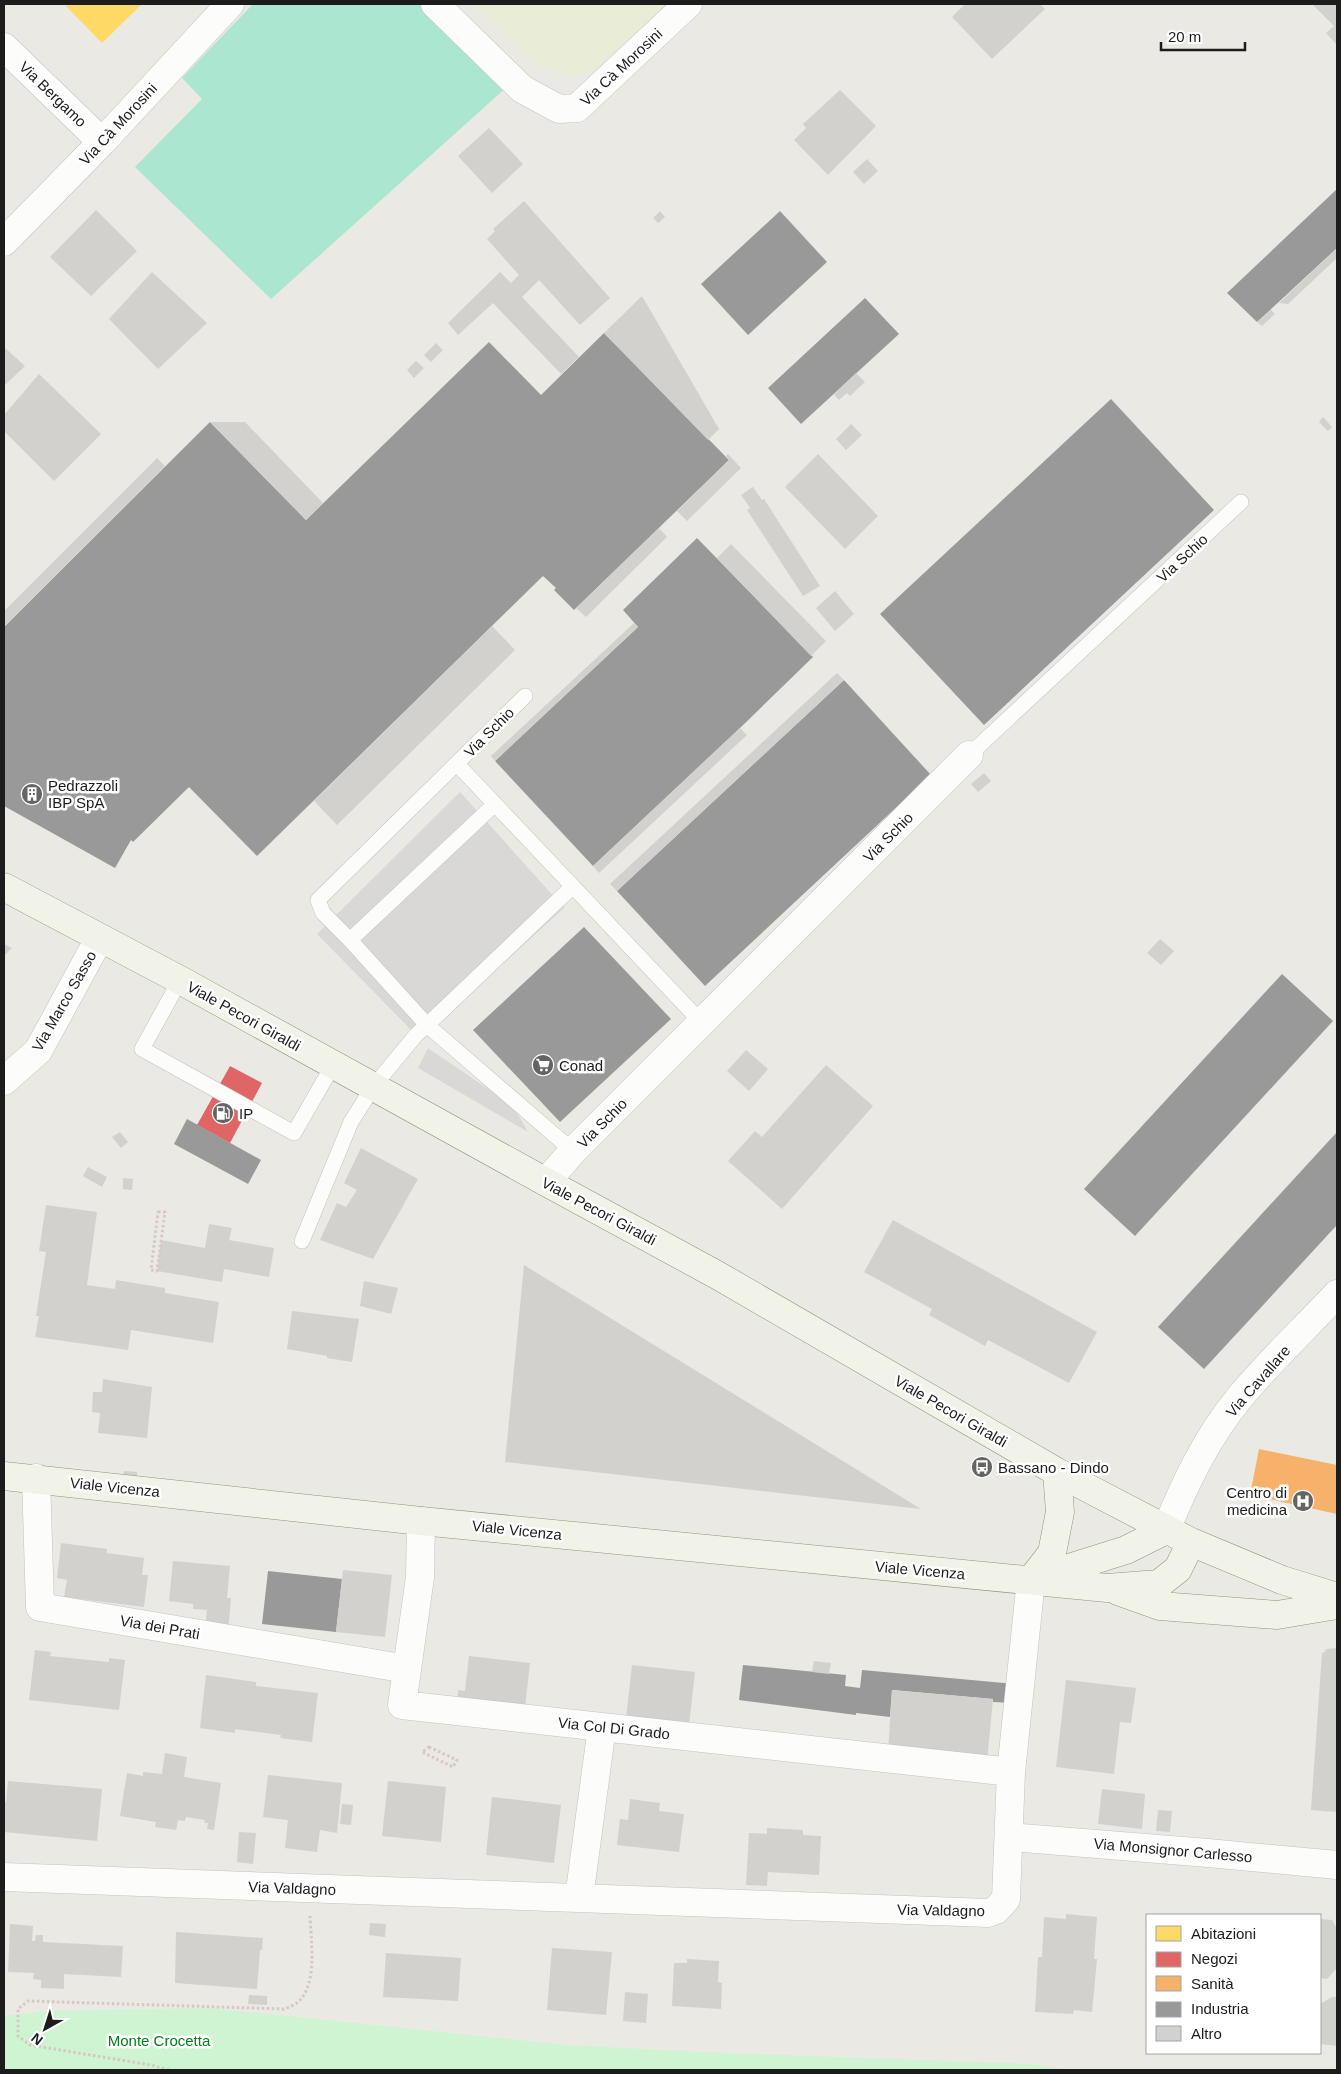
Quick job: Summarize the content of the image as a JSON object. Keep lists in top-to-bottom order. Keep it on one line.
{"streets":{"street":["Via Cà Morosini","Via Bergamo","Via Schio","Via Marco Sasso","Viale Pecori Giraldi","Via Cavallare","Viale Vicenza","Via dei Prati","Via Col Di Grado","Via Monsignor Carlesso","Via Valdagno"]},"crossings":[["Via Cà Morosini","Via Bergamo"],["Via Schio","Viale Pecori Giraldi"],["Via Marco Sasso","Viale Pecori Giraldi"],["Viale Pecori Giraldi","Via Cavallare"],["Viale Vicenza","Via dei Prati"],["Viale Vicenza","Via Col Di Grado"],["Viale Vicenza","Via Valdagno"],["Via dei Prati","Via Col Di Grado"],["Via Col Di Grado","Via Valdagno"],["Via Monsignor Carlesso","Via Valdagno"]],"parks":["Monte Crocetta"],"places":{"building":["Pedrazzoli IBP SpA"],"supermarket":["Conad"],"fuel station":["IP"],"bus stop":["Bassano - Dindo"],"hospital":["Centro di medicina"]},"legend":["Abitazioni","Negozi","Sanità","Industria","Altro"],"scale_bar":"20 m","north":"bottom left"}
